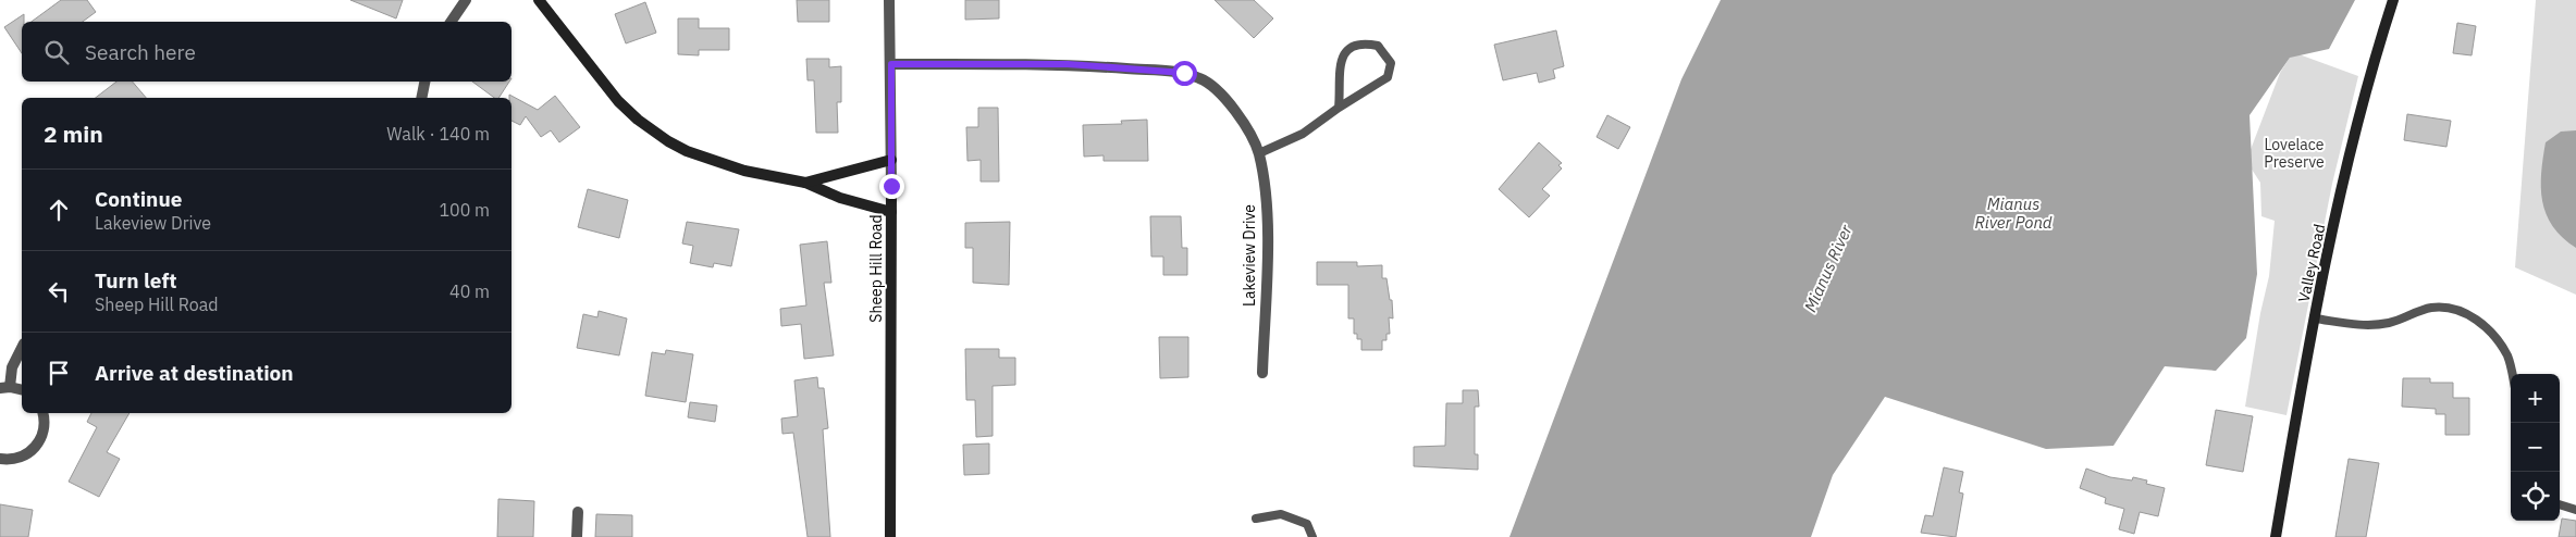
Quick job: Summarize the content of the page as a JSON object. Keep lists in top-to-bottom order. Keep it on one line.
{"streets":{"street":["Lakeview Drive","Valley Road","Sheep Hill Road"]},"crossings":[["Lakeview Drive","Sheep Hill Road"]],"water":["Mianus River Pond","Mianus River"],"parks":["Lovelace Preserve"],"page":{"search":"Search here","heading":["2 min","Walk · 140 m"],"list":[["Continue","Lakeview Drive","100 m"],["Turn left","Sheep Hill Road","40 m"],"Arrive at destination"],"map_buttons":["+","−"]}}
